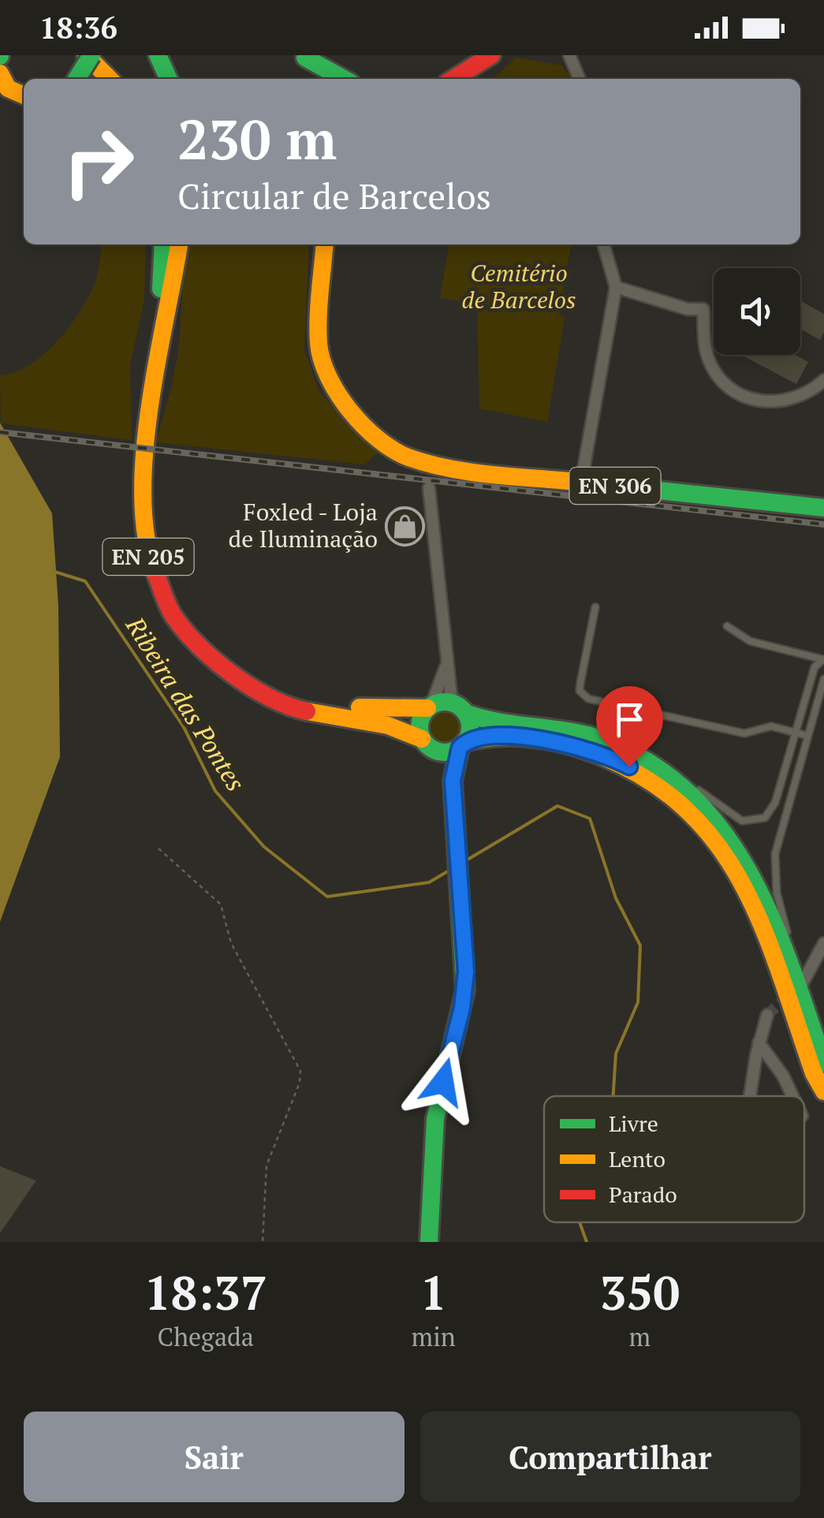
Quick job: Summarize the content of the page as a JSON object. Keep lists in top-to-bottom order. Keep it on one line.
{"streets":{"main road":["EN 306","EN 205"]},"water":["Ribeira das Pontes"],"parks":["Cemitério de Barcelos"],"places":{"shop":["Foxled - Loja de Iluminação"]},"legend":["Livre","Lento","Parado"],"page":{"status":"18:36","turn":["230 m","Circular de Barcelos"],"eta":["18:37","Chegada","1","min","350","m"],"buttons":["Sair","Compartilhar"]}}
